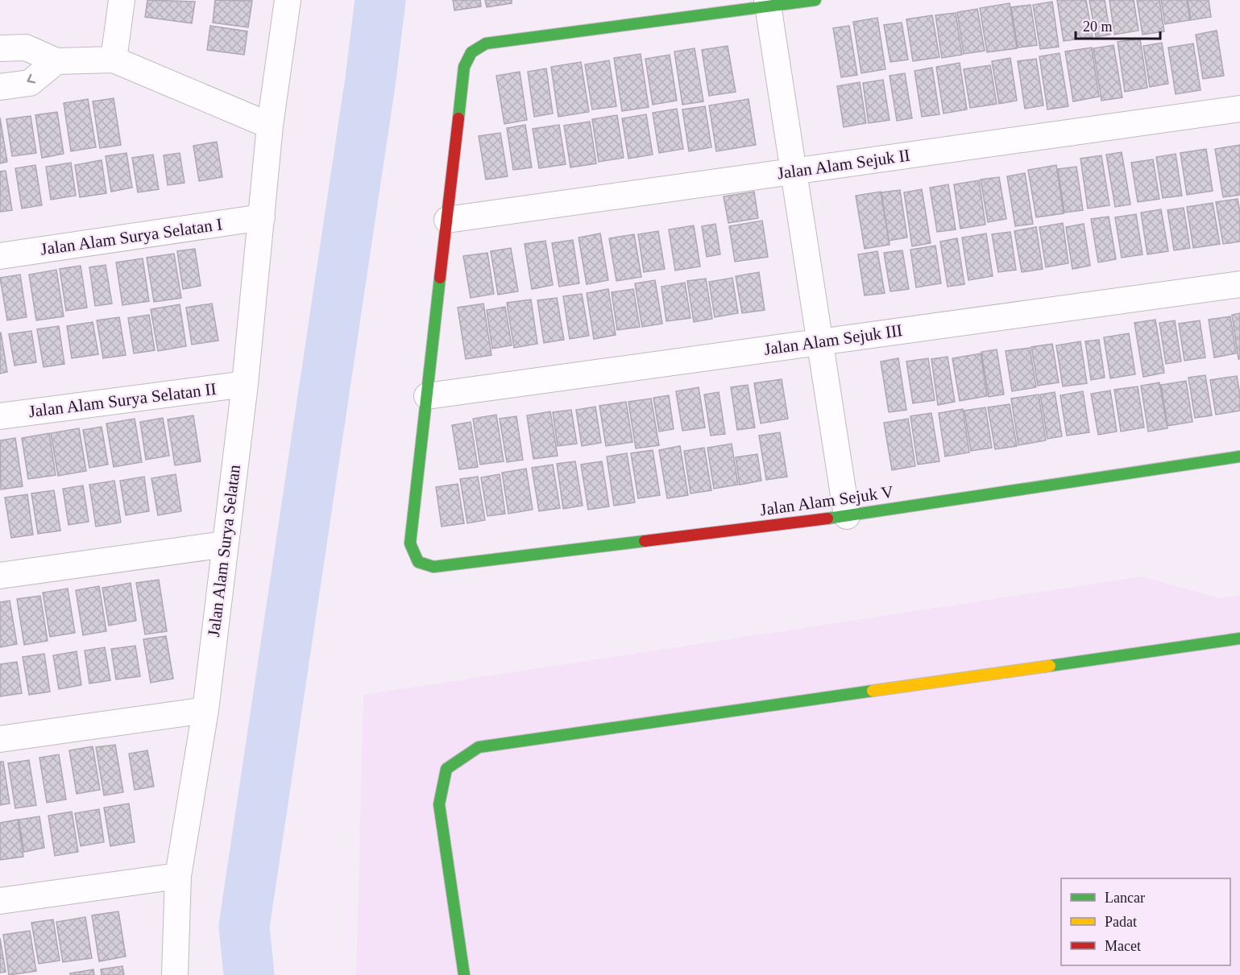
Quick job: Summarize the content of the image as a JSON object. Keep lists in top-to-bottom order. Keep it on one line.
{"streets":{"street":["Jalan Alam Sejuk II","Jalan Alam Surya Selatan I","Jalan Alam Sejuk III","Jalan Alam Surya Selatan II","Jalan Alam Sejuk V","Jalan Alam Surya Selatan"]},"crossings":[["Jalan Alam Surya Selatan I","Jalan Alam Surya Selatan"],["Jalan Alam Sejuk III","Jalan Alam Sejuk V"],["Jalan Alam Surya Selatan II","Jalan Alam Surya Selatan"]],"legend":["Lancar","Padat","Macet"],"scale_bar":"20 m"}
